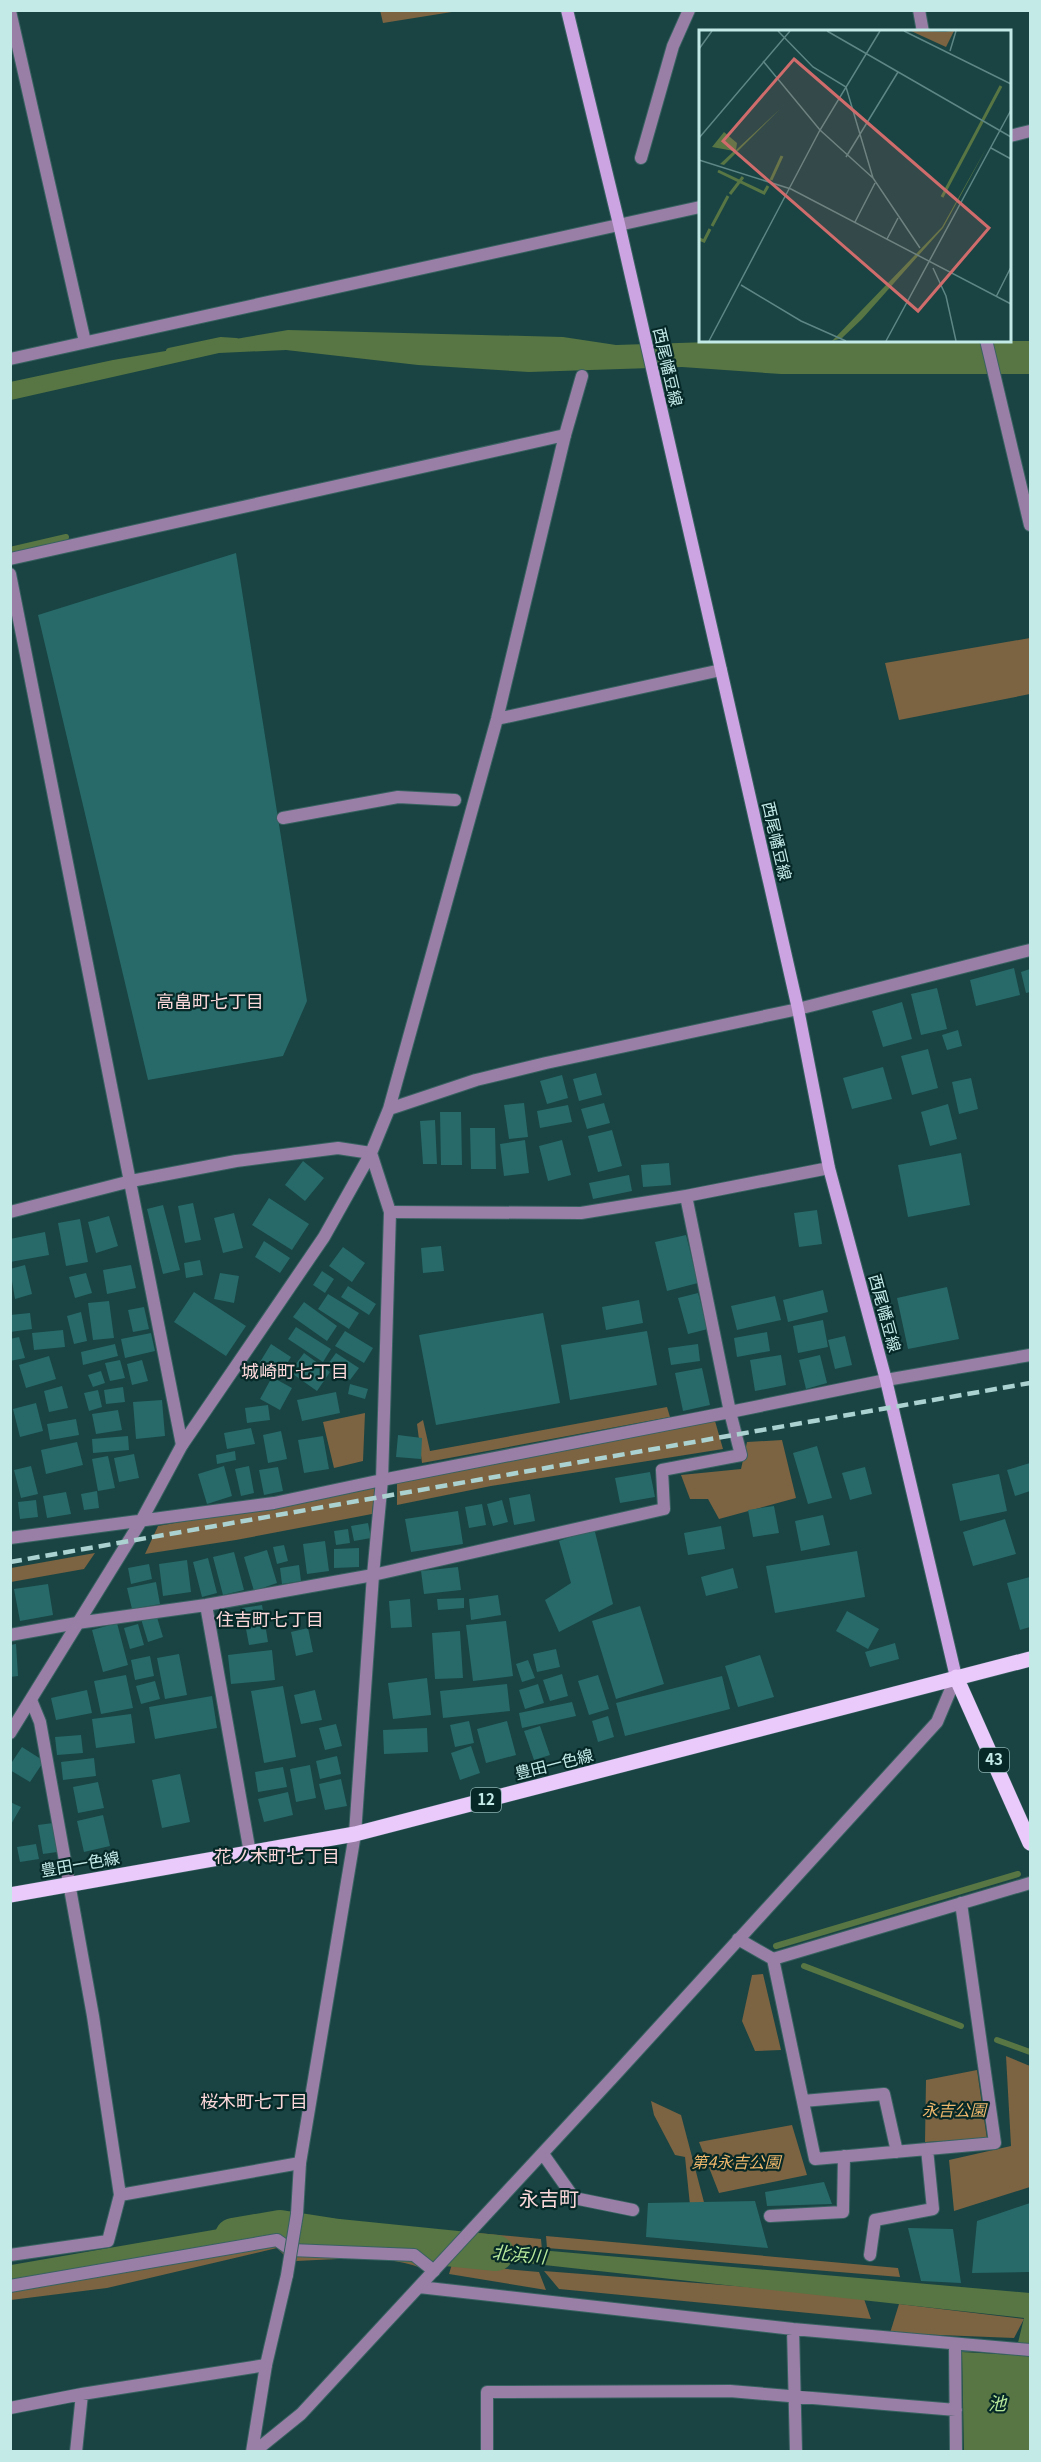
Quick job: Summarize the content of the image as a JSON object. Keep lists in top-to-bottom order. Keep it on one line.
{"streets":{"main road":["西尾幡豆線","43","豊田一色線","12"]},"crossings":[["西尾幡豆線","43"],["西尾幡豆線","豊田一色線"],["43","豊田一色線"]],"districts":["高畠町七丁目","城崎町七丁目","住吉町七丁目","花ノ木町七丁目","桜木町七丁目","永吉町"],"water":["北浜川","池"],"parks":["永吉公園","第4永吉公園"]}
